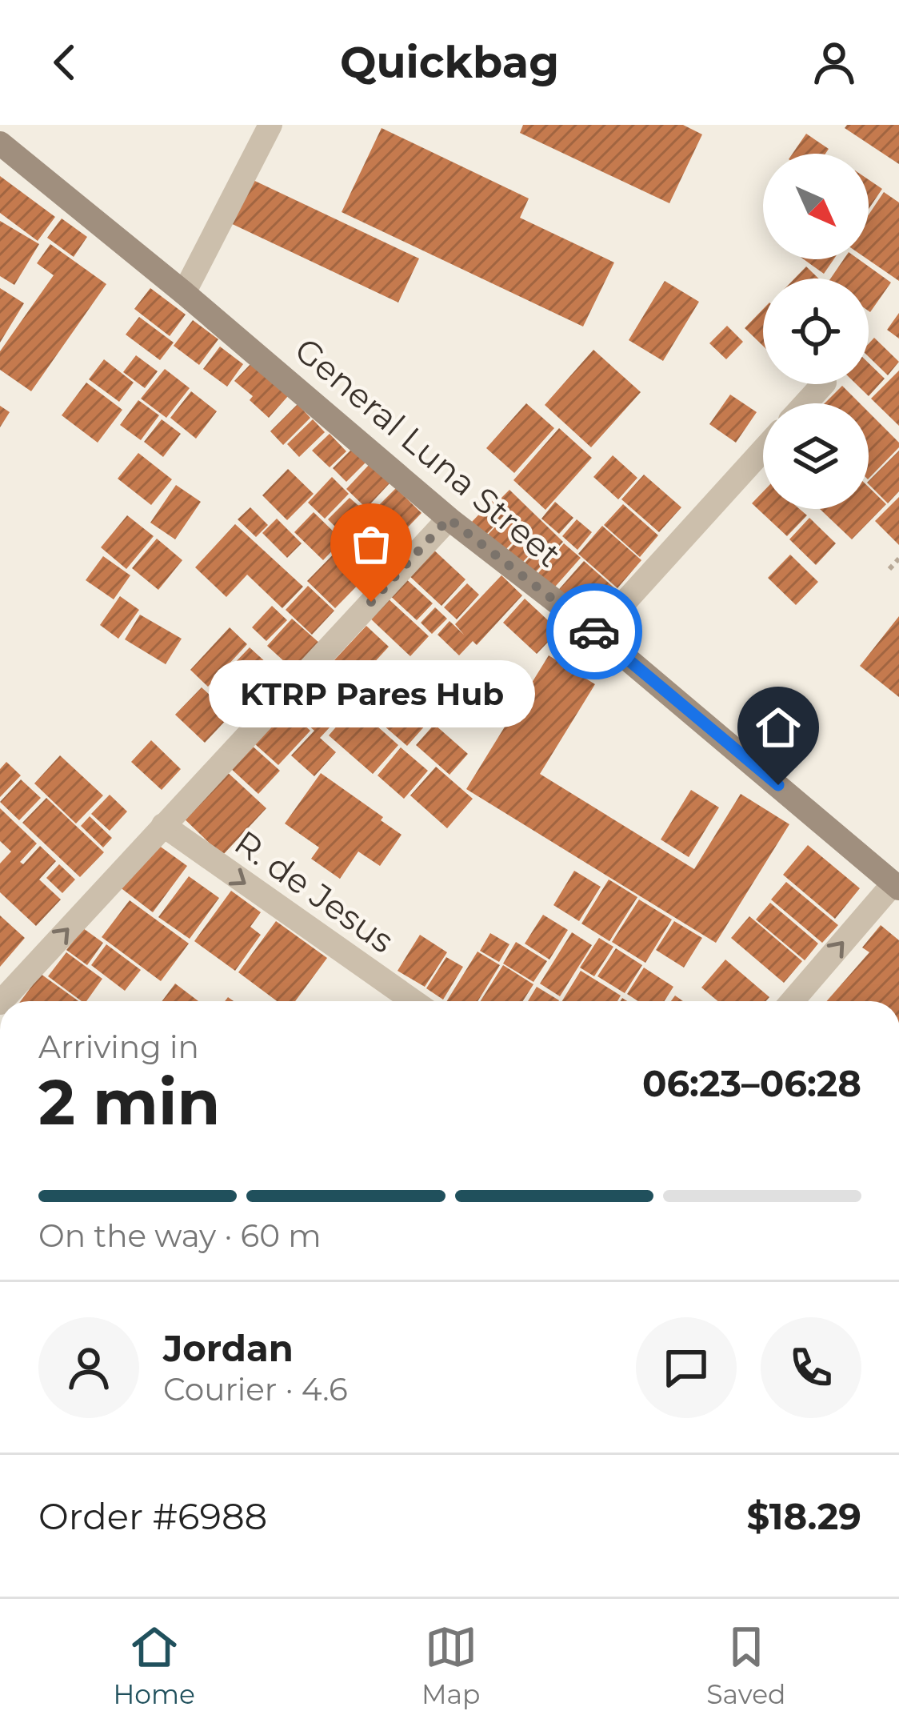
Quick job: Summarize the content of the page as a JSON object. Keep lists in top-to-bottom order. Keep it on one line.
{"streets":{"main road":["General Luna Street"],"street":["R. de Jesus"]},"one_way":["R. de Jesus"],"places":["KTRP Pares Hub"],"north":"bottom right","page":{"header":"Quickbag","bubble":"KTRP Pares Hub","heading":["2 min","Arriving in","06:23–06:28"],"panel":["Jordan","Courier · 4.6","Order #6988","$18.29"],"bar":"On the way · 60 m","tabs":["Home","Map","Saved"]}}
